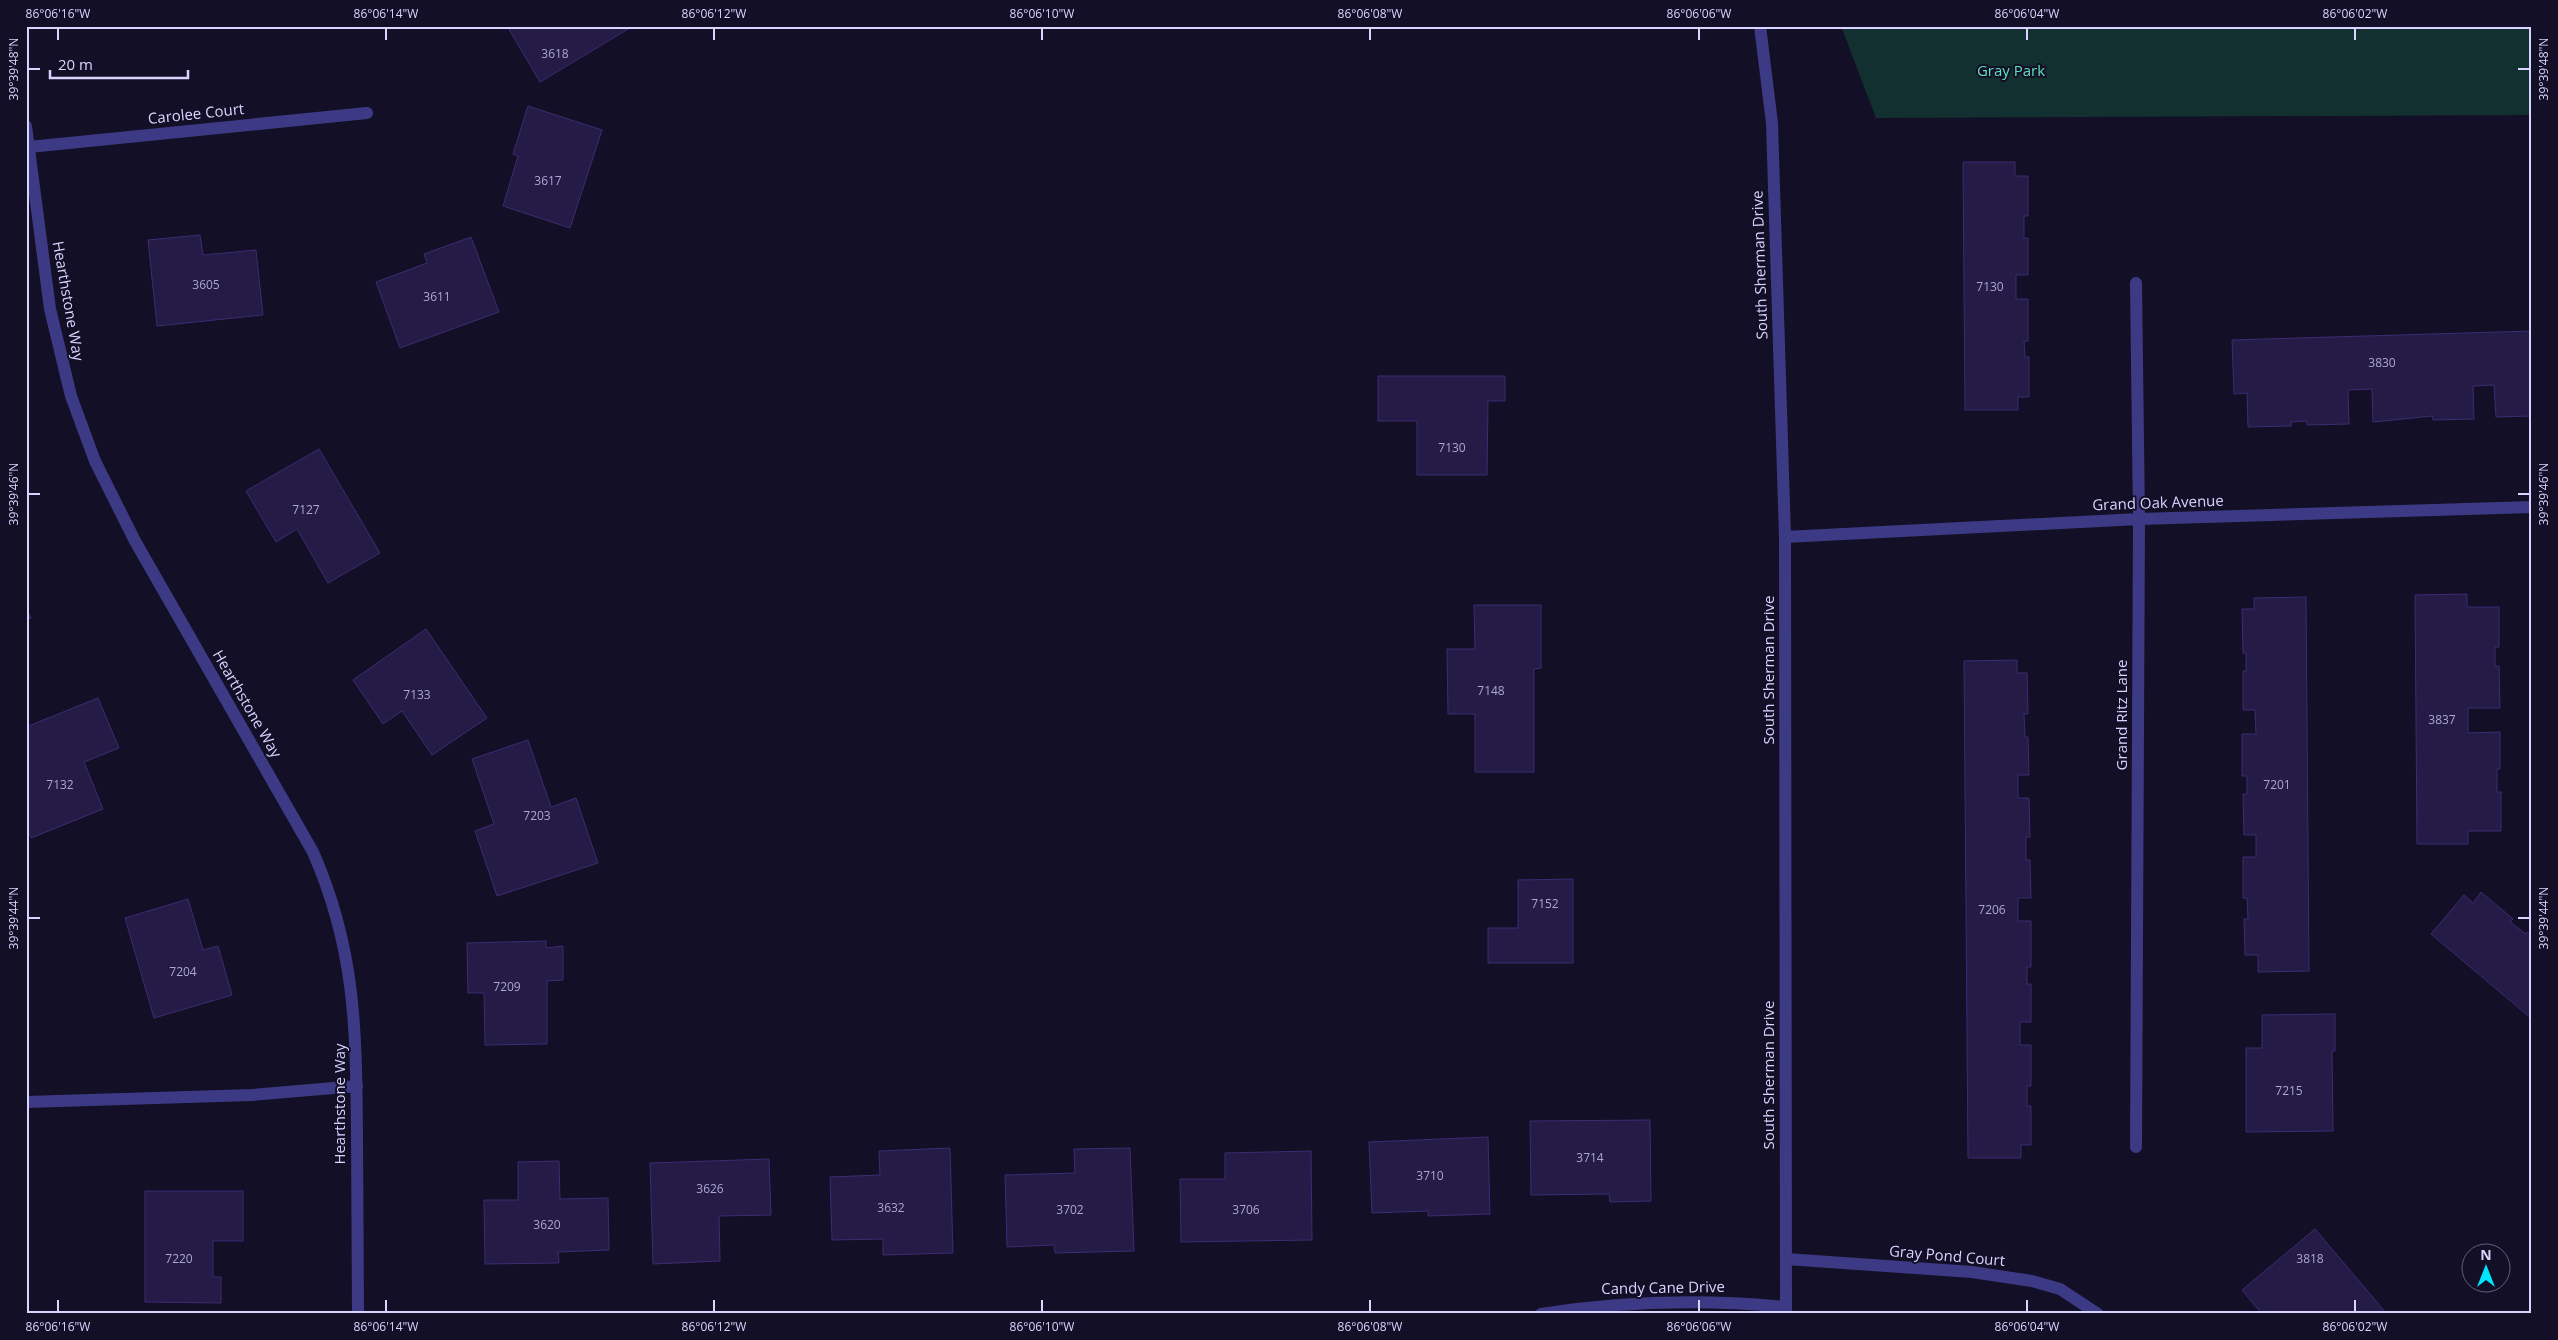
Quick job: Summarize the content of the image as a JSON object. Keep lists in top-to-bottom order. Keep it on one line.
{"streets":{"street":["Carolee Court","South Sherman Drive","Hearthstone Way","Grand Oak Avenue","Grand Ritz Lane","Gray Pond Court","Candy Cane Drive"]},"crossings":[["Carolee Court","Hearthstone Way"],["South Sherman Drive","Grand Oak Avenue"],["South Sherman Drive","Gray Pond Court"],["South Sherman Drive","Candy Cane Drive"],["Grand Oak Avenue","Grand Ritz Lane"]],"parks":["Gray Park"],"house_numbers":["3618","3617","3605","7130","3611","3830","7130","7127","7148","7133","3837","7132","7201","7203","7152","7206","7204","7209","7215","3714","3710","3626","3632","3702","3706","3620","7220","3818"],"scale_bar":"20 m","north":"top","coordinates":["86°06'16\"W","86°06'14\"W","86°06'12\"W","86°06'10\"W","86°06'08\"W","86°06'06\"W","86°06'04\"W","86°06'02\"W","39°39'48\"N","39°39'46\"N","39°39'44\"N"]}
